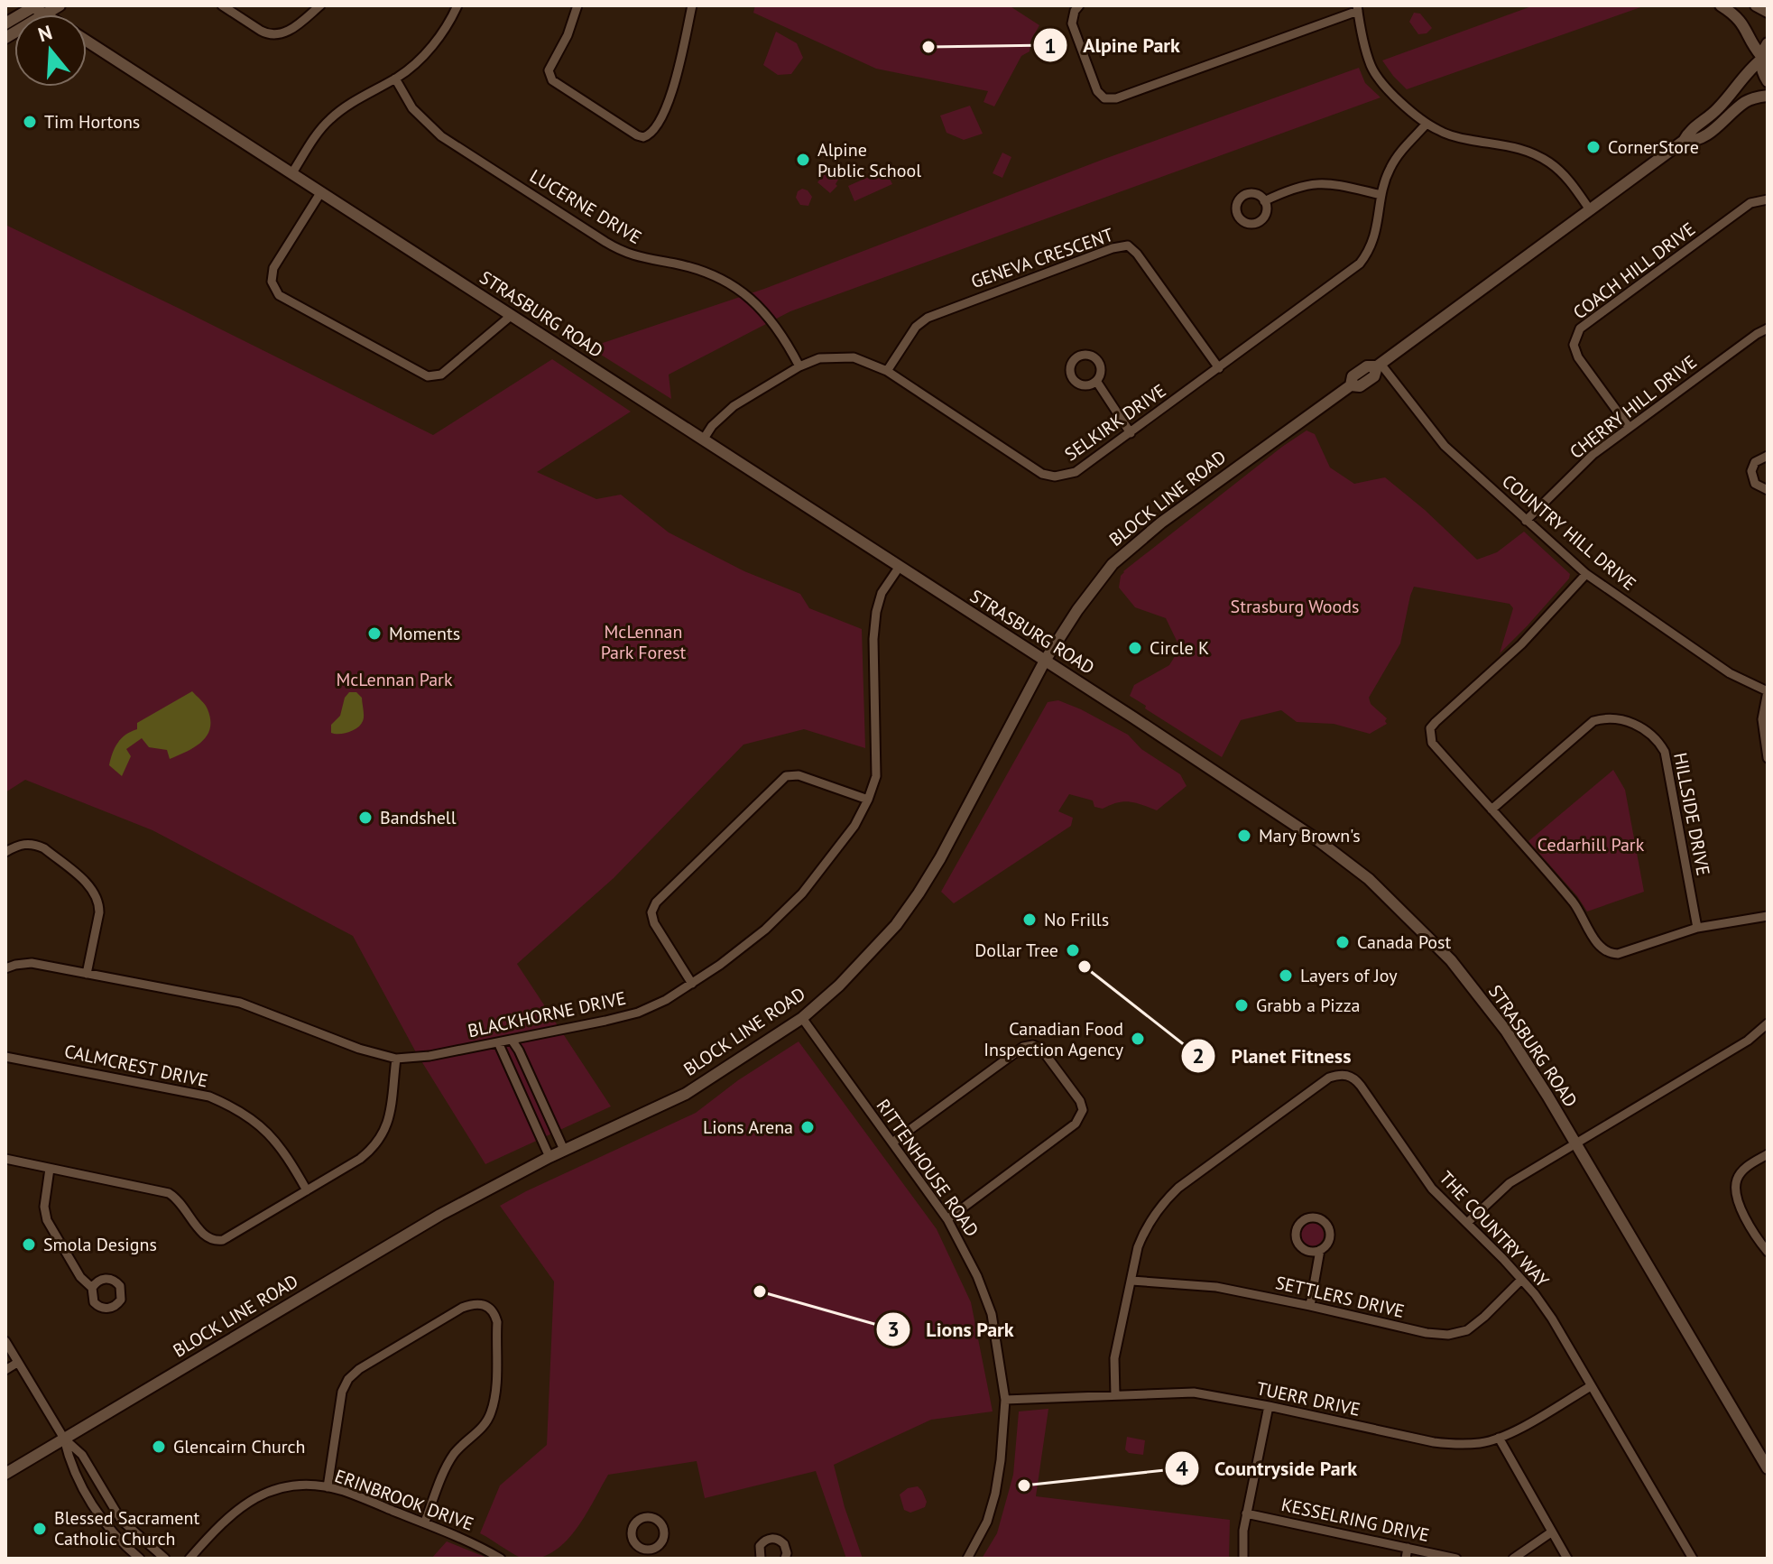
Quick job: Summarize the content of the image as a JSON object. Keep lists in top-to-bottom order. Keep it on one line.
{"streets":{"street":["LUCERNE DRIVE","GENEVA CRESCENT","COACH HILL DRIVE","STRASBURG ROAD","CHERRY HILL DRIVE","SELKIRK DRIVE","BLOCK LINE ROAD","COUNTRY HILL DRIVE","HILLSIDE DRIVE","BLACKHORNE DRIVE","CALMCREST DRIVE","RITTENHOUSE ROAD","THE COUNTRY WAY","SETTLERS DRIVE","TUERR DRIVE","ERINBROOK DRIVE","KESSELRING DRIVE"]},"crossings":[["LUCERNE DRIVE","SELKIRK DRIVE"],["GENEVA CRESCENT","SELKIRK DRIVE"],["COACH HILL DRIVE","CHERRY HILL DRIVE"],["STRASBURG ROAD","SELKIRK DRIVE"],["STRASBURG ROAD","BLOCK LINE ROAD"],["STRASBURG ROAD","BLACKHORNE DRIVE"],["CHERRY HILL DRIVE","COUNTRY HILL DRIVE"],["BLOCK LINE ROAD","COUNTRY HILL DRIVE"],["BLOCK LINE ROAD","RITTENHOUSE ROAD"],["RITTENHOUSE ROAD","TUERR DRIVE"],["THE COUNTRY WAY","SETTLERS DRIVE"],["THE COUNTRY WAY","TUERR DRIVE"]],"parks":["Strasburg Woods","McLennan Park Forest","McLennan Park","Cedarhill Park"],"places":["Alpine Park","Tim Hortons","CornerStore","Alpine Public School","Moments","Circle K","Bandshell","Mary Brown's","No Frills","Canada Post","Dollar Tree","Planet Fitness","Layers of Joy","Grabb a Pizza","Canadian Food Inspection Agency","Lions Arena","Smola Designs","Lions Park","Glencairn Church","Countryside Park","Blessed Sacrament Catholic Church"],"north":"top"}
